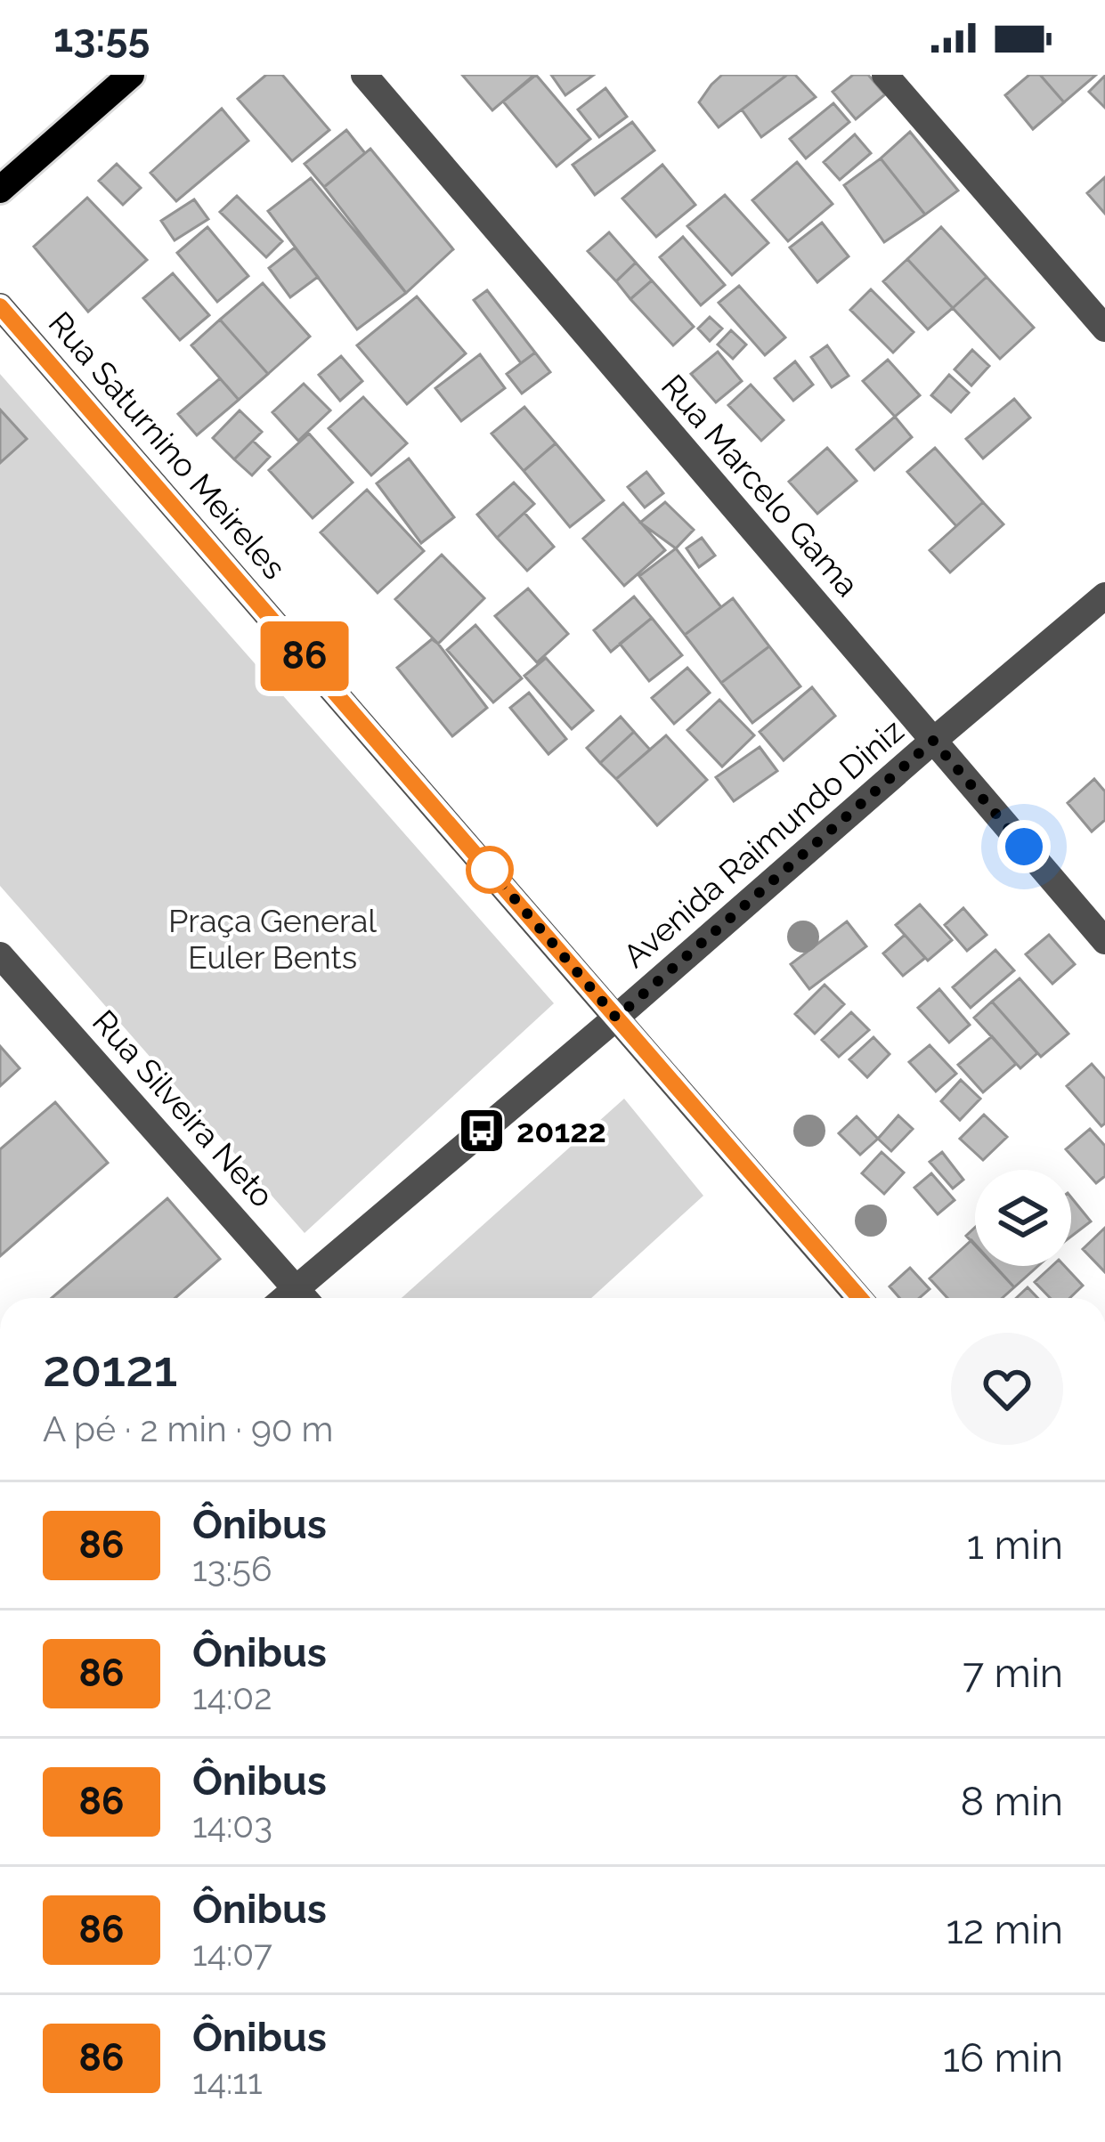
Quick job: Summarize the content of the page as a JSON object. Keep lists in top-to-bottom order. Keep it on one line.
{"streets":{"street":["Rua Saturnino Meireles","Rua Marcelo Gama","Avenida Raimundo Diniz","Rua Silveira Neto"]},"crossings":[["Rua Saturnino Meireles","Avenida Raimundo Diniz"],["Rua Marcelo Gama","Avenida Raimundo Diniz"],["Avenida Raimundo Diniz","Rua Silveira Neto"]],"parks":["Praça General Euler Bents"],"places":{"bus stop":["20122"]},"lines":["bus line 86"],"page":{"status":"13:55","on_map":"86","heading":["20121","A pé · 2 min · 90 m"],"list":[{"mark":"86","name":"Ônibus","note":"13:56","value":"1 min"},{"mark":"86","name":"Ônibus","note":"14:02","value":"7 min"},{"mark":"86","name":"Ônibus","note":"14:03","value":"8 min"},{"mark":"86","name":"Ônibus","note":"14:07","value":"12 min"},{"mark":"86","name":"Ônibus","note":"14:11","value":"16 min"}]}}
